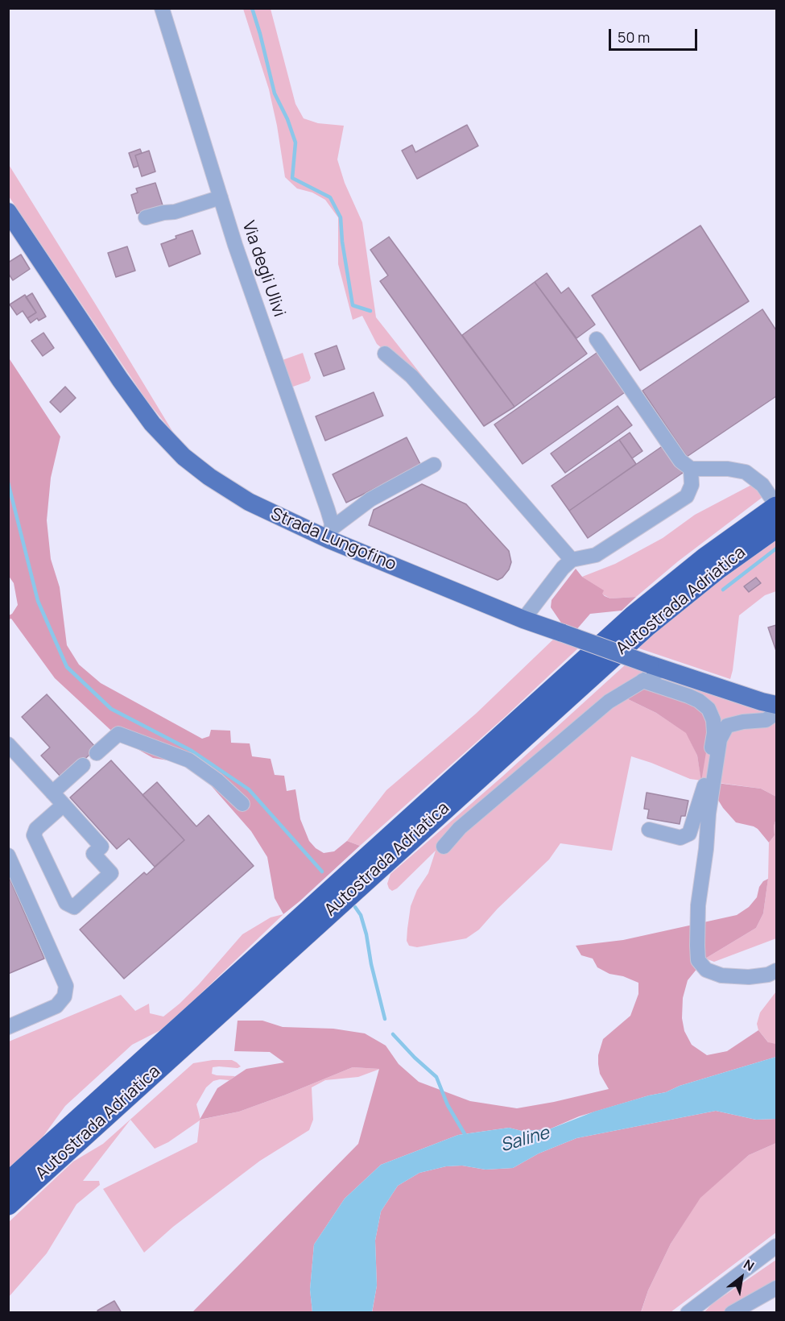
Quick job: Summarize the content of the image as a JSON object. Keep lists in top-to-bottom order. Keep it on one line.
{"streets":{"highway":["Autostrada Adriatica"],"main road":["Strada Lungofino"],"street":["Via degli Ulivi"]},"crossings":[["Via degli Ulivi","Strada Lungofino"]],"water":["Saline"],"scale_bar":"50 m","north":"top right"}
